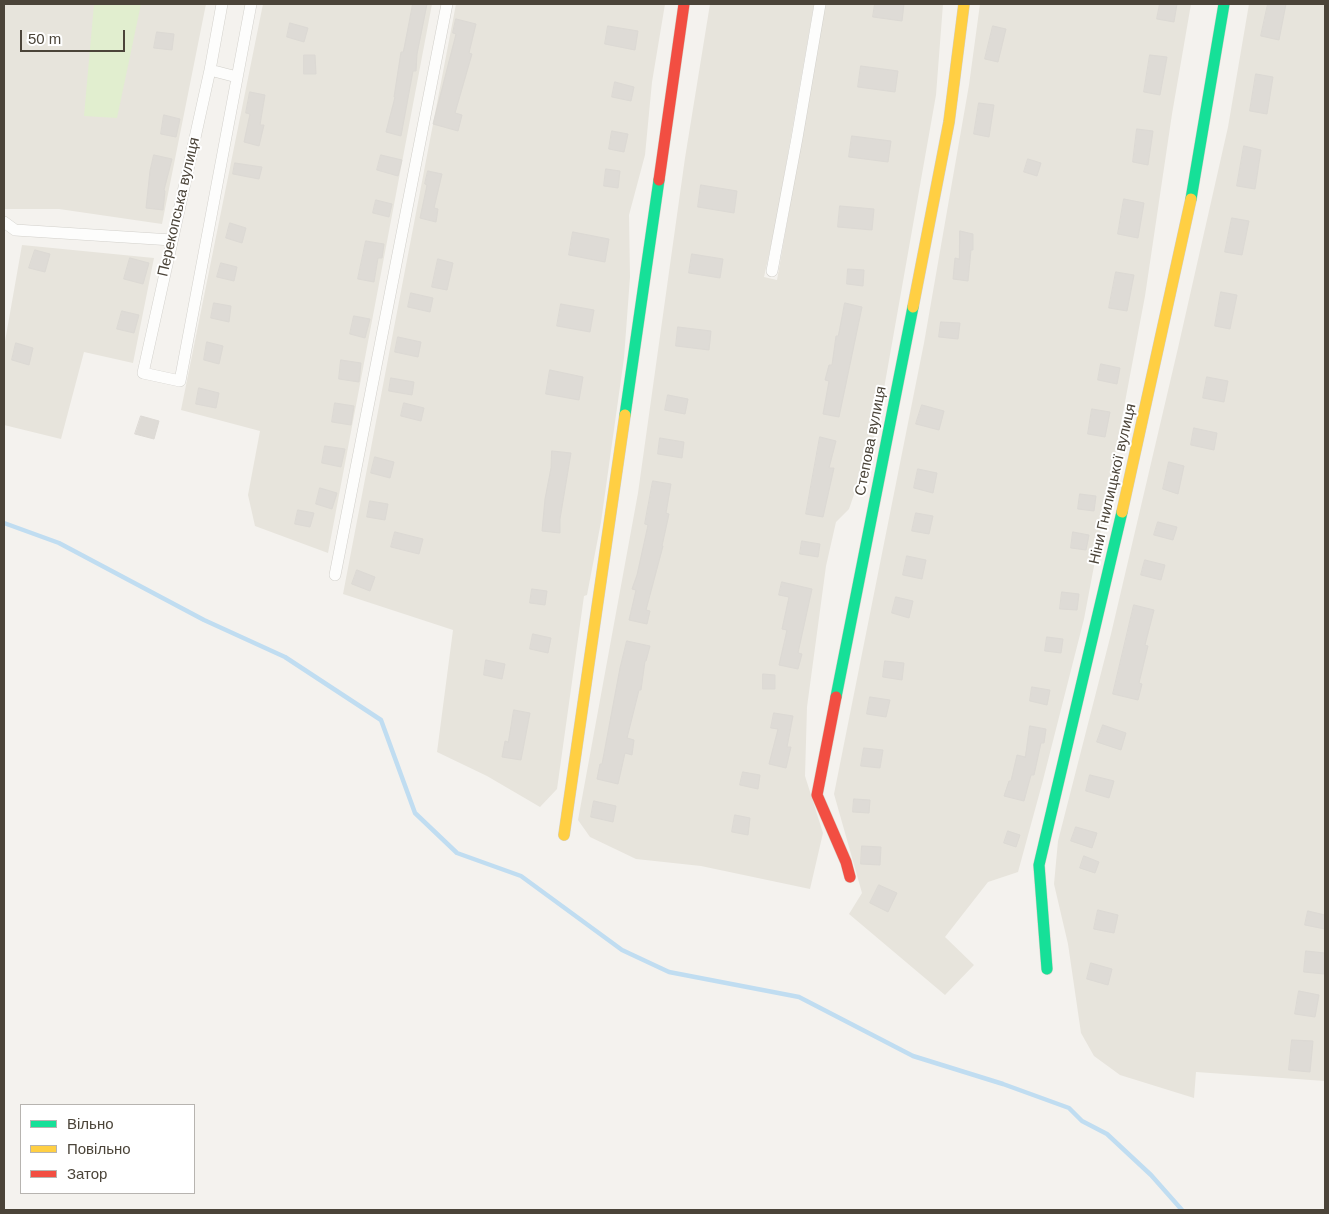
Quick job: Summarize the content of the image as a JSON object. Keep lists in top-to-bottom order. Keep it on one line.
{"streets":{"street":["Перекопська вулиця","Степова вулиця","Ніни Гнилицької вулиця"]},"legend":["Вільно","Повільно","Затор"],"scale_bar":"50 m"}
